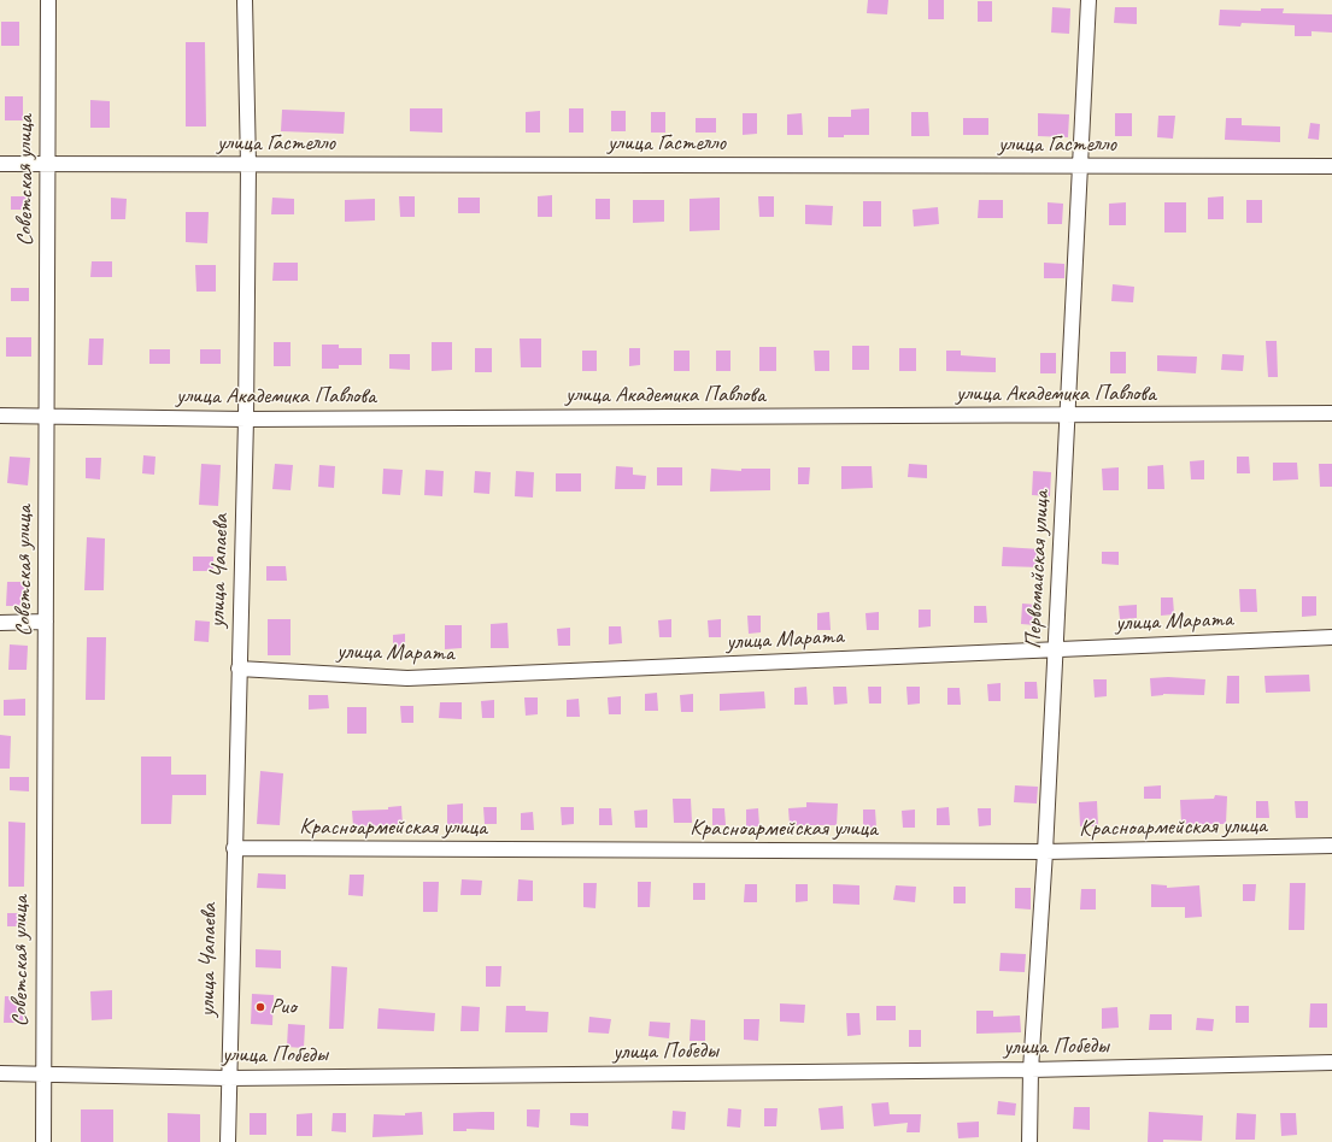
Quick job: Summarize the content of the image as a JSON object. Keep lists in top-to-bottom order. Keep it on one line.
{"streets":{"street":["улица Гастелло","Советская улица","улица Академика Павлова","Первомайская улица","улица Чапаева","улица Марата","Красноармейская улица","улица Победы"]},"crossings":[["улица Гастелло","Советская улица"],["улица Гастелло","Первомайская улица"],["улица Гастелло","улица Чапаева"],["Советская улица","улица Академика Павлова"],["Советская улица","улица Победы"],["улица Академика Павлова","Первомайская улица"],["улица Академика Павлова","улица Чапаева"],["Первомайская улица","улица Марата"],["Первомайская улица","Красноармейская улица"],["Первомайская улица","улица Победы"],["улица Чапаева","улица Марата"],["улица Чапаева","Красноармейская улица"],["улица Чапаева","улица Победы"]],"places":["Рио"]}
